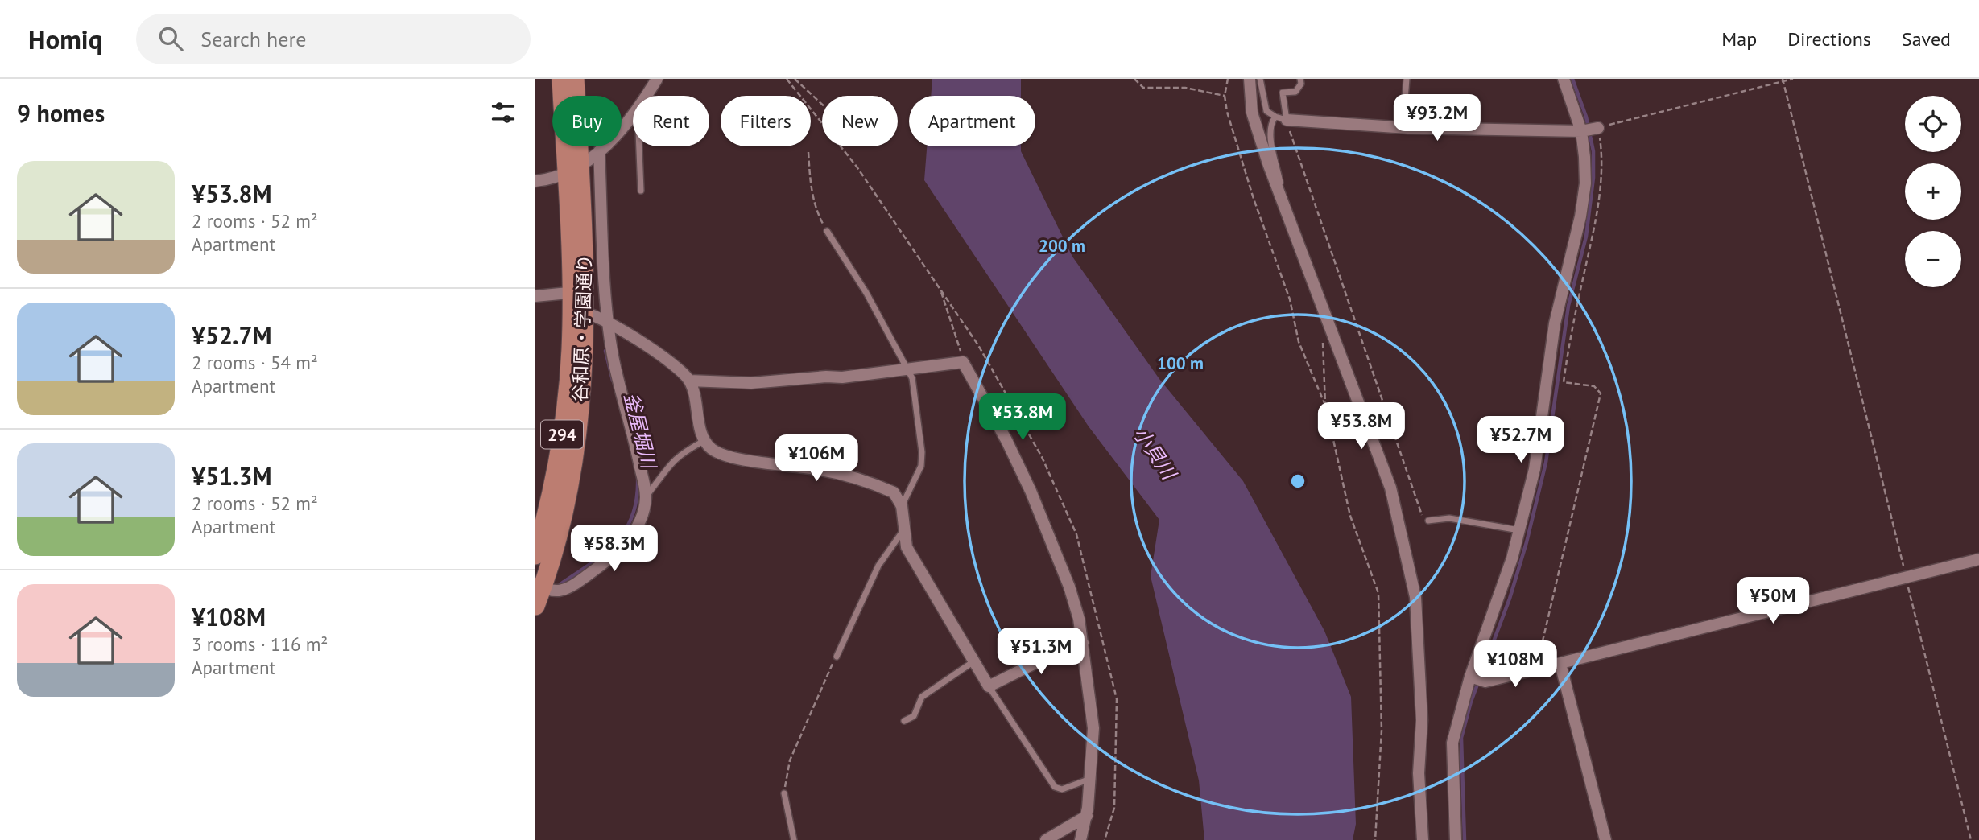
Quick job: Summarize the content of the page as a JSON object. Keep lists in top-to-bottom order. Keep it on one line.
{"streets":{"highway":["谷和原・学園通り","294"]},"water":["釜屋堀川","小貝川"],"page":{"header":"Homiq","search":"Search here","nav":["Map","Directions","Saved"],"heading":"9 homes","price":["¥93.2M","¥53.8M","¥53.8M","¥52.7M","¥106M","¥58.3M","¥50M","¥51.3M","¥108M"],"map_buttons":["+","−"],"chip":["Buy","Rent","Filters","New","Apartment"],"list":[{"name":"¥53.8M","note":"2 rooms · 52 m² · Apartment"},{"name":"¥52.7M","note":"2 rooms · 54 m² · Apartment"},{"name":"¥51.3M","note":"2 rooms · 52 m² · Apartment"},{"name":"¥108M","note":"3 rooms · 116 m² · Apartment"}]},"rings":["200 m","100 m"]}
